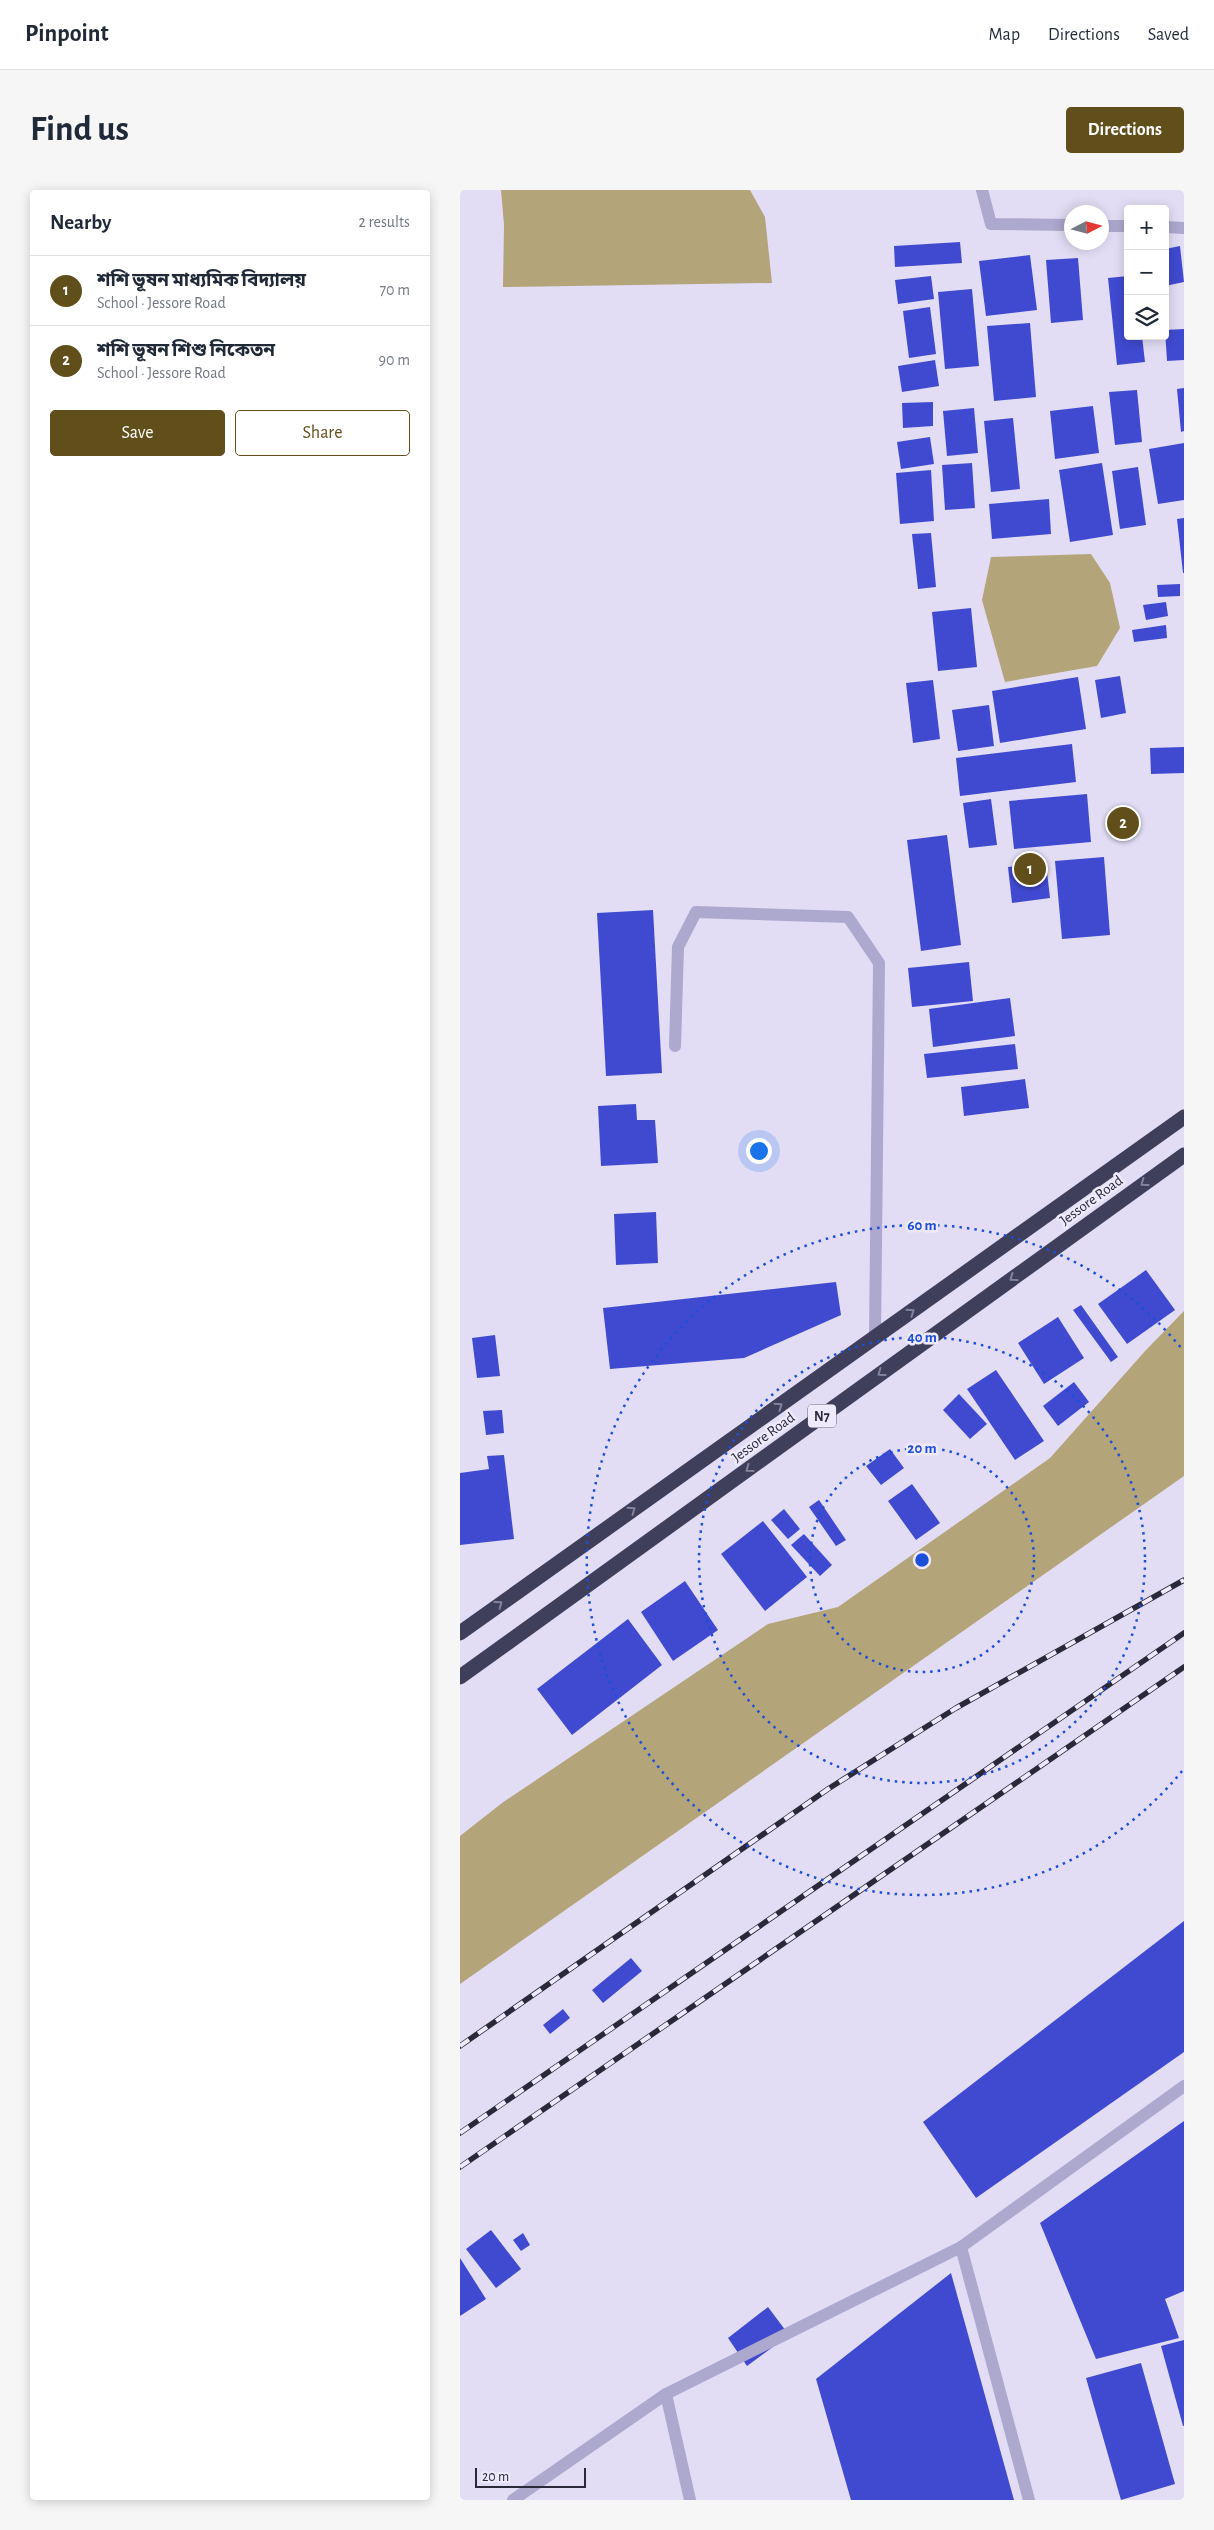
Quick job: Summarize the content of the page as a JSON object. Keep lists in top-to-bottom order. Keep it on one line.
{"streets":{"highway":["Jessore Road","N7"]},"scale_bar":"20 m","north":"right","page":{"header":"Pinpoint","nav":["Map","Directions","Saved"],"buttons":["Directions",["Save","Share"]],"title":"Find us","heading":["Nearby","2 results"],"map_buttons":["+","−"],"list":[{"mark":"1","name":"শশি ভূষন মাধ্যমিক বিদ্যালয়","note":"School · Jessore Road","value":"70 m"},{"mark":"2","name":"শশি ভূষন শিশু নিকেতন","note":"School · Jessore Road","value":"90 m"}],"pins":["2","1"],"scale":"20 m"},"rings":["60 m","40 m","20 m"]}
